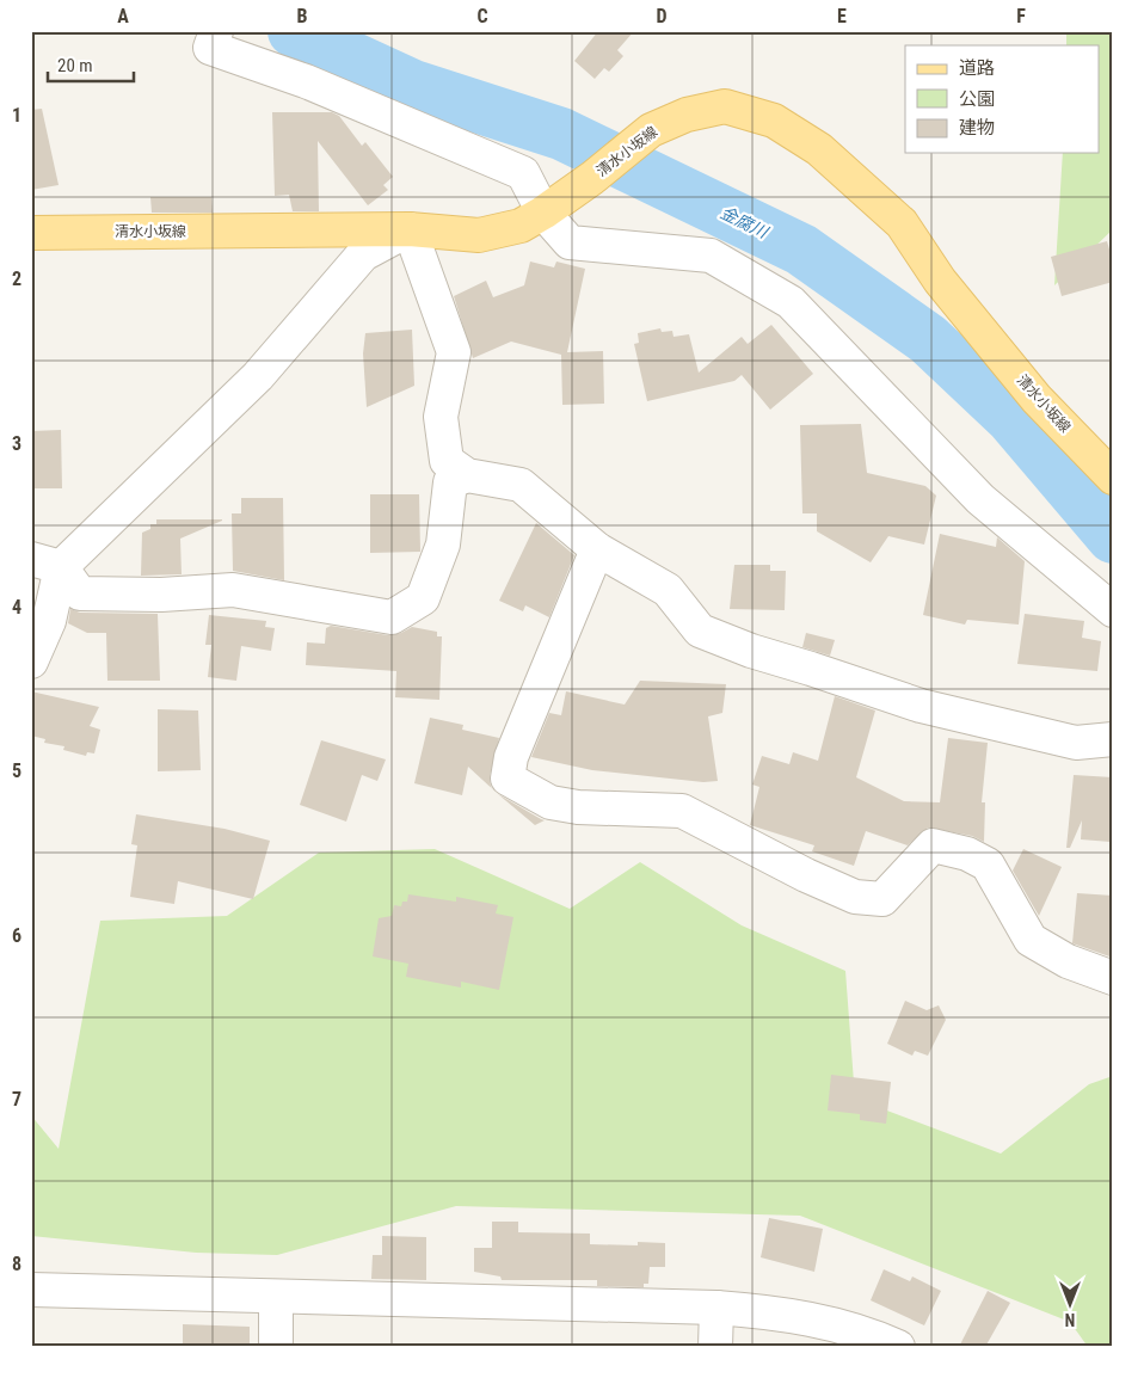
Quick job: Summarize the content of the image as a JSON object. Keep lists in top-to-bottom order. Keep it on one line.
{"streets":{"main road":["清水小坂線"]},"water":["金腐川"],"legend":["道路","公園","建物"],"scale_bar":"20 m","north":"bottom","grid":{"columns":["A","B","C","D","E","F"],"rows":["1","2","3","4","5","6","7","8"]}}
